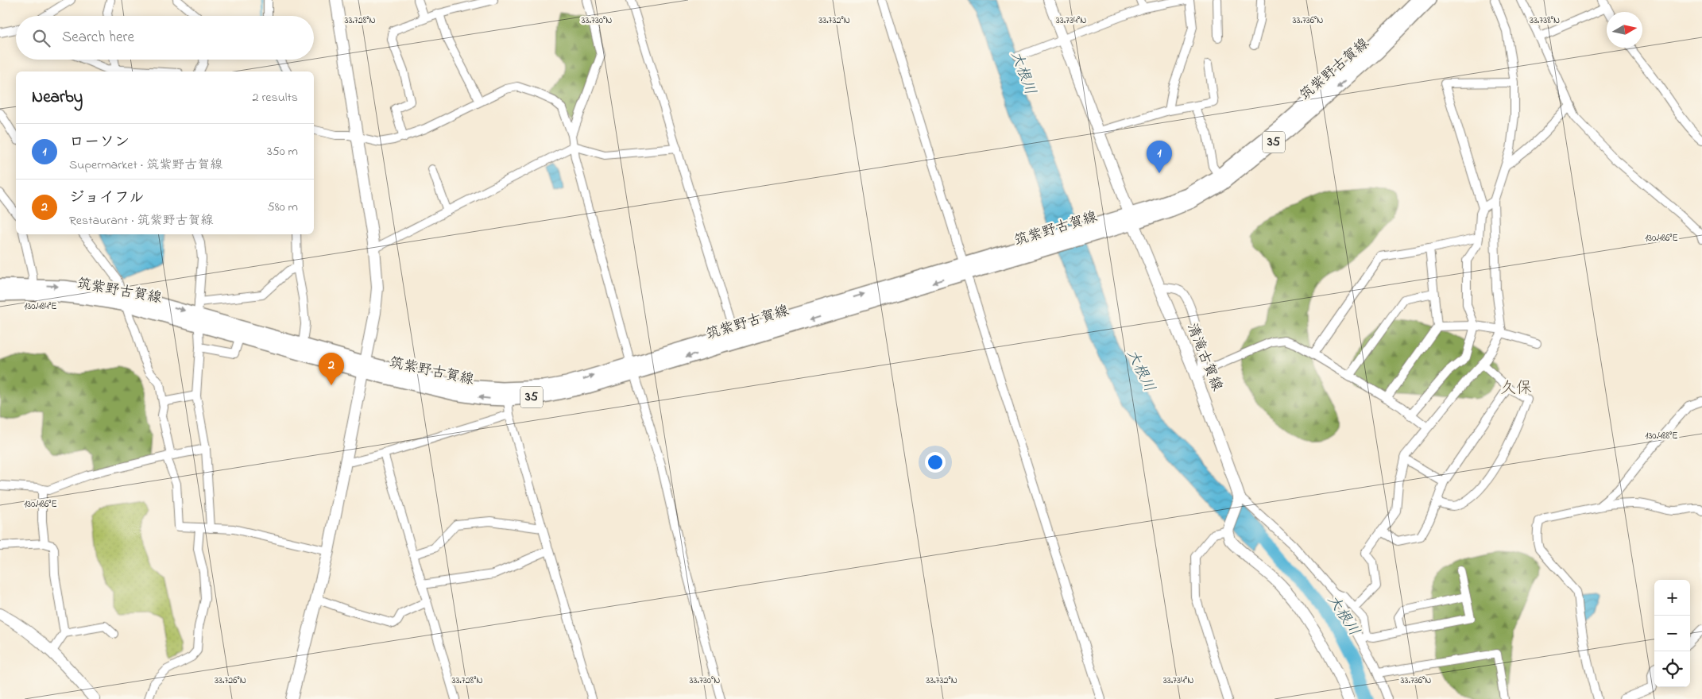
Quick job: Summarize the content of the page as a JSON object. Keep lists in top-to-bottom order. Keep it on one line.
{"streets":{"main road":["筑紫野古賀線","35","清滝古賀線"]},"crossings":[["筑紫野古賀線","清滝古賀線"]],"districts":["久保"],"water":["大根川"],"north":"right","page":{"search":"Search here","heading":["Nearby","2 results"],"list":[{"mark":"1","name":"ローソン","note":"Supermarket · 筑紫野古賀線","value":"350 m"},{"mark":"2","name":"ジョイフル","note":"Restaurant · 筑紫野古賀線","value":"580 m"}],"pins":["1","2"],"map_buttons":["+","−"]},"coordinates":["33.728°N","33.730°N","33.732°N","33.736°N","33.738°N","33.734°N","130.486°E","130.484°E","130.488°E","33.726°N"]}
